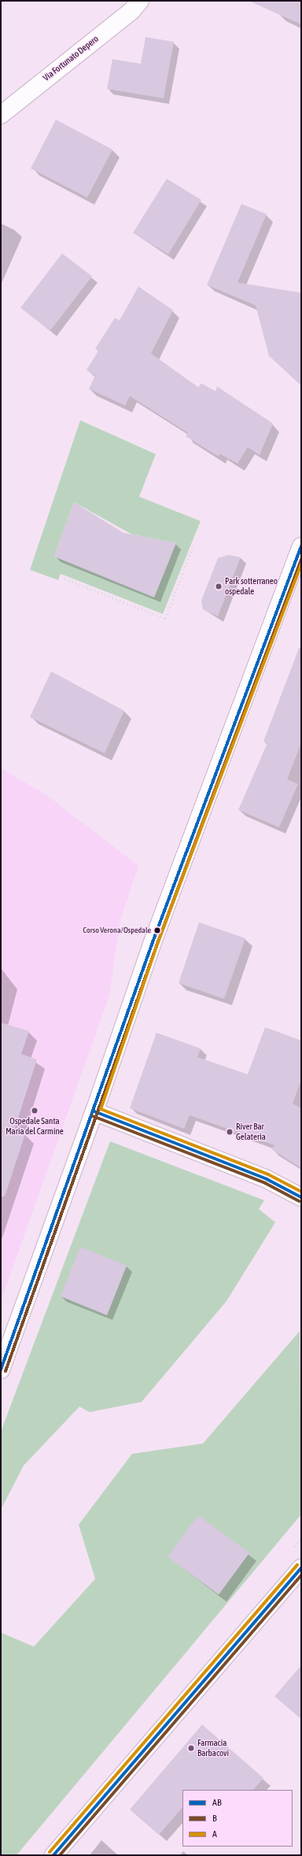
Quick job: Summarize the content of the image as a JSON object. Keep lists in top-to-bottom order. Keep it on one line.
{"streets":{"street":["Via Fortunato Depero"]},"places":["Park sotterraneo ospedale","Corso Verona/Ospedale","Ospedale Santa Maria del Carmine","River Bar Gelateria","Farmacia Barbacovi"],"lines":["transit line AB","transit line B","transit line A"],"legend":["AB","B","A"]}
